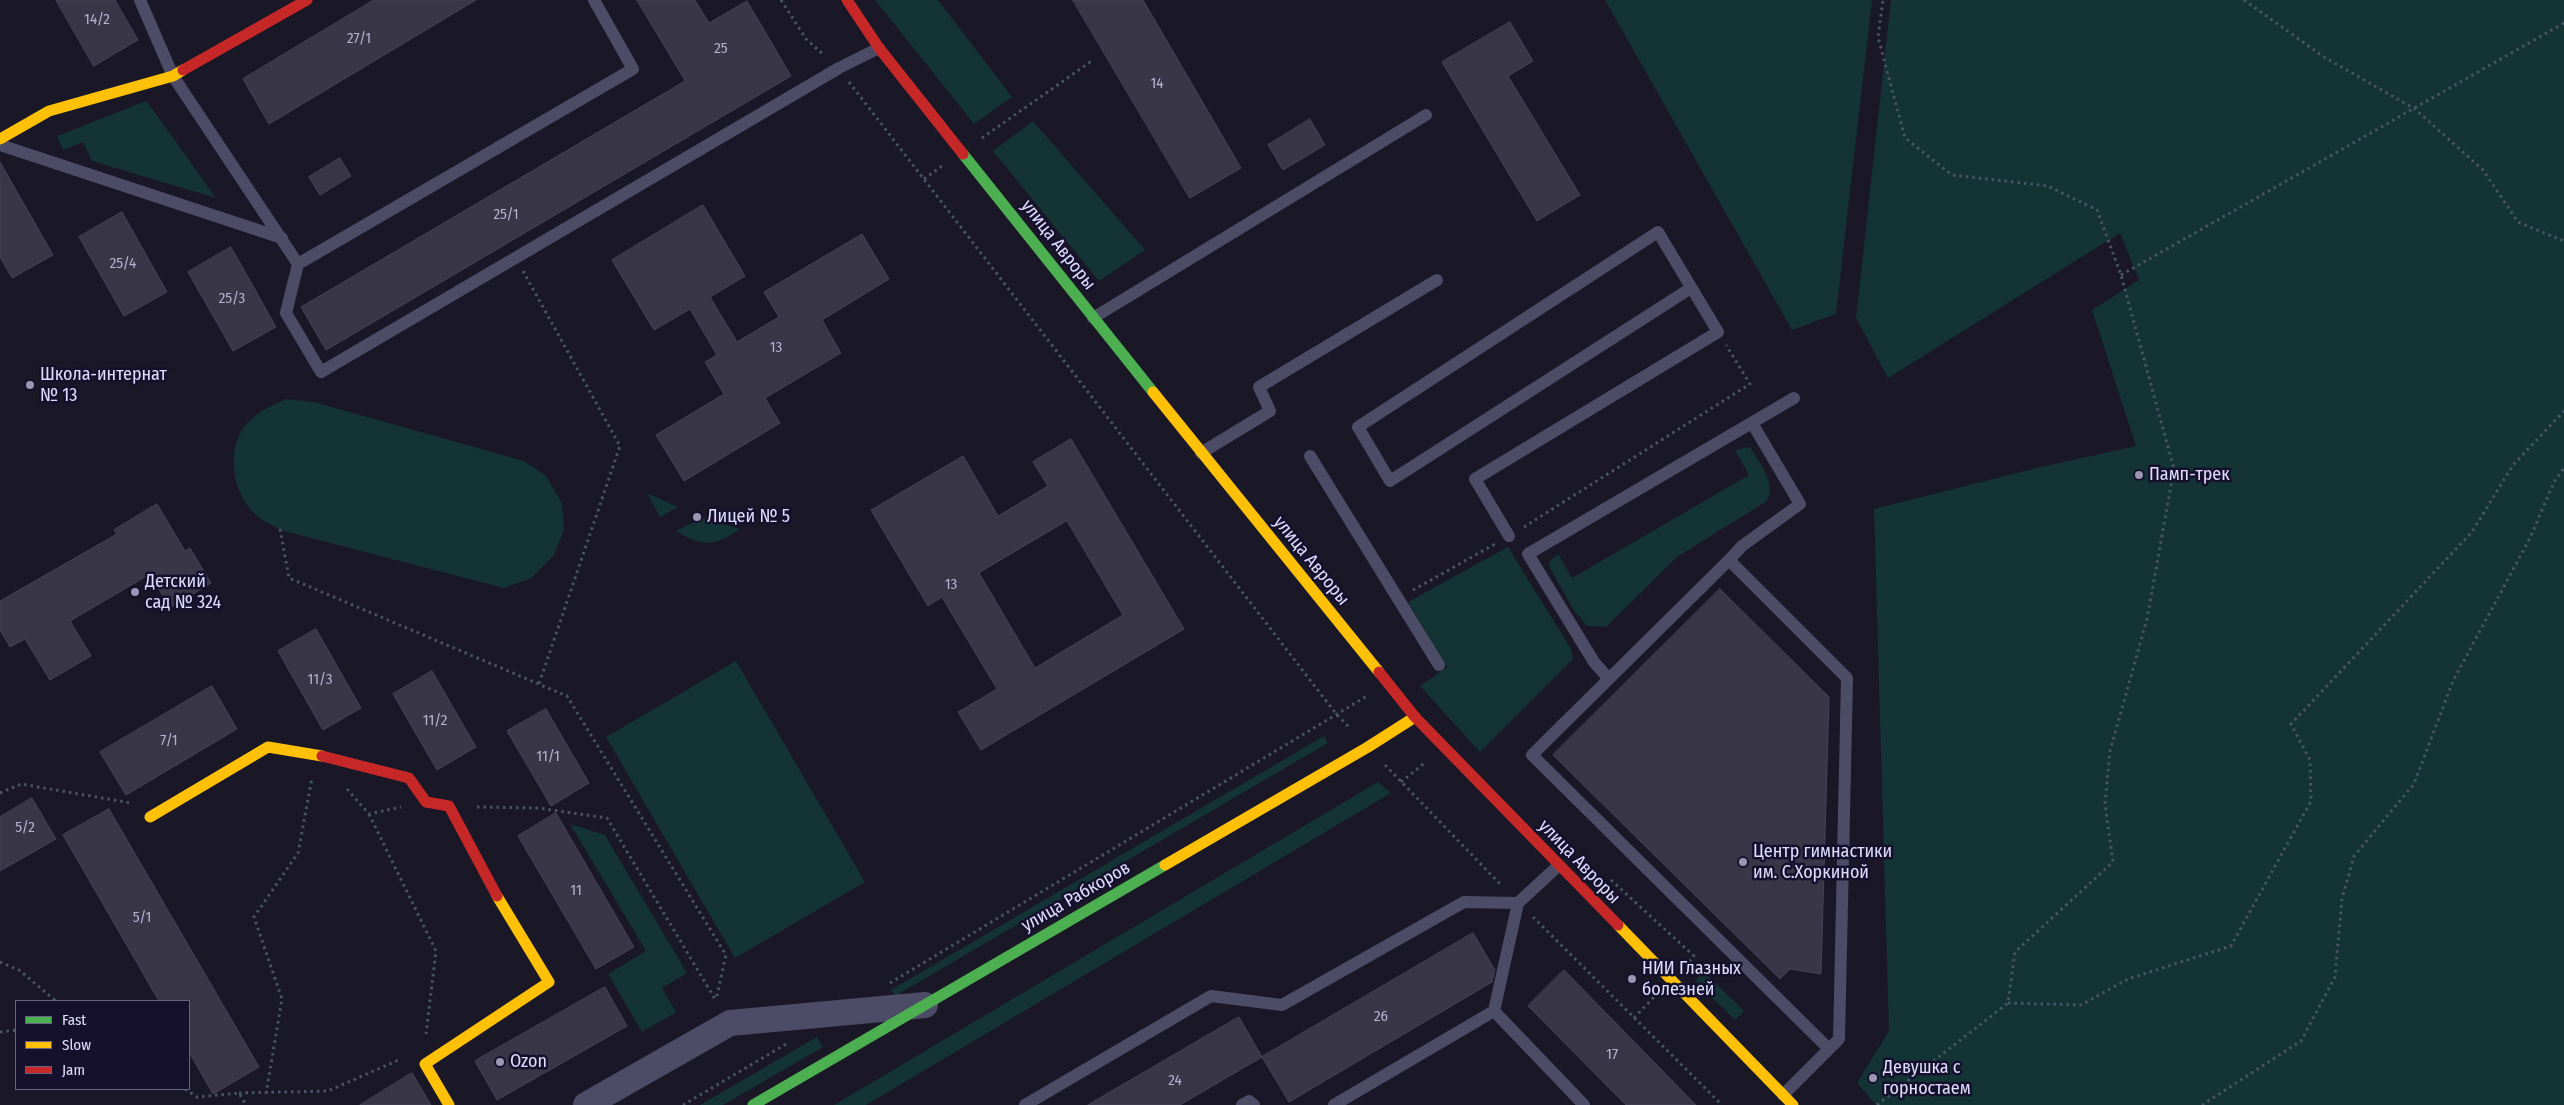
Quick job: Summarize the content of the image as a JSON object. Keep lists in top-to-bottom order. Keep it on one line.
{"streets":{"street":["улица Авроры","улица Рабкоров"]},"crossings":[["улица Авроры","улица Рабкоров"]],"places":["Школа-интернат № 13","Памп-трек","Лицей № 5","Детский сад № 324","Центр гимнастики им. С.Хоркиной","НИИ Глазных болезней","Ozon","Девушка с горностаем"],"house_numbers":["14/2","27/1","25","14","25/1","25/4","25/3","13","13","11/3","11/2","7/1","11/1","5/2","11","5/1","26","17","24"],"legend":["Fast","Slow","Jam"]}
